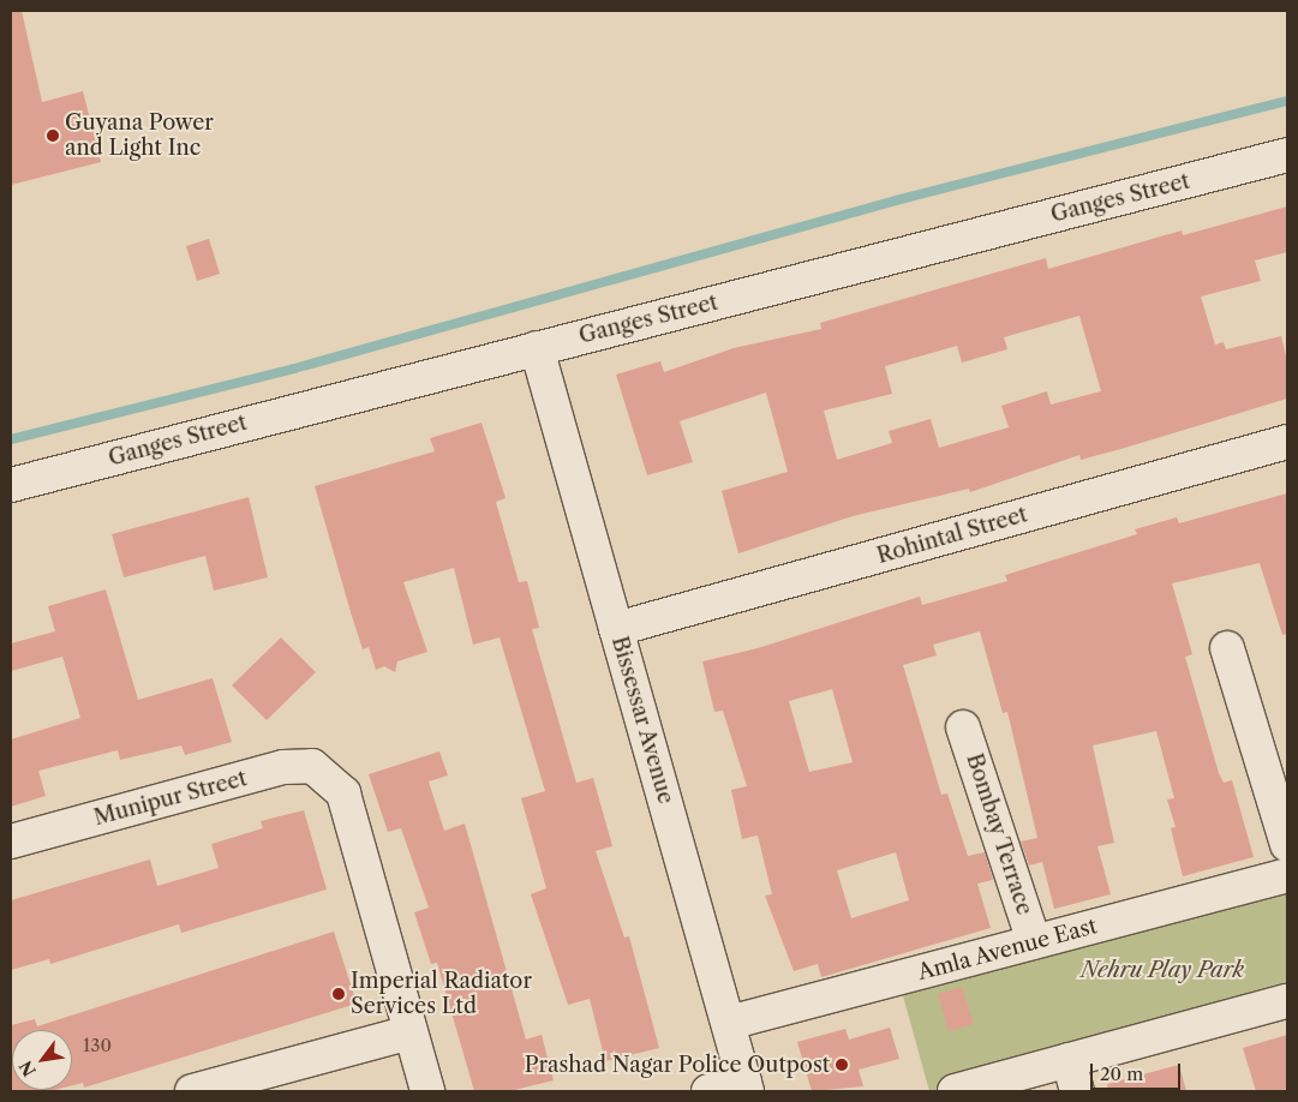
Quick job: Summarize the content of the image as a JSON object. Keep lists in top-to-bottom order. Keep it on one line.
{"streets":{"street":["Ganges Street","Rohintal Street","Bissessar Avenue","Munipur Street","Bombay Terrace","Amla Avenue East"]},"crossings":[["Ganges Street","Bissessar Avenue"],["Rohintal Street","Bissessar Avenue"],["Bissessar Avenue","Amla Avenue East"],["Bombay Terrace","Amla Avenue East"]],"parks":["Nehru Play Park"],"places":["Guyana Power and Light Inc","Imperial Radiator Services Ltd","Prashad Nagar Police Outpost"],"house_numbers":["130"],"scale_bar":"20 m","north":"bottom left"}
